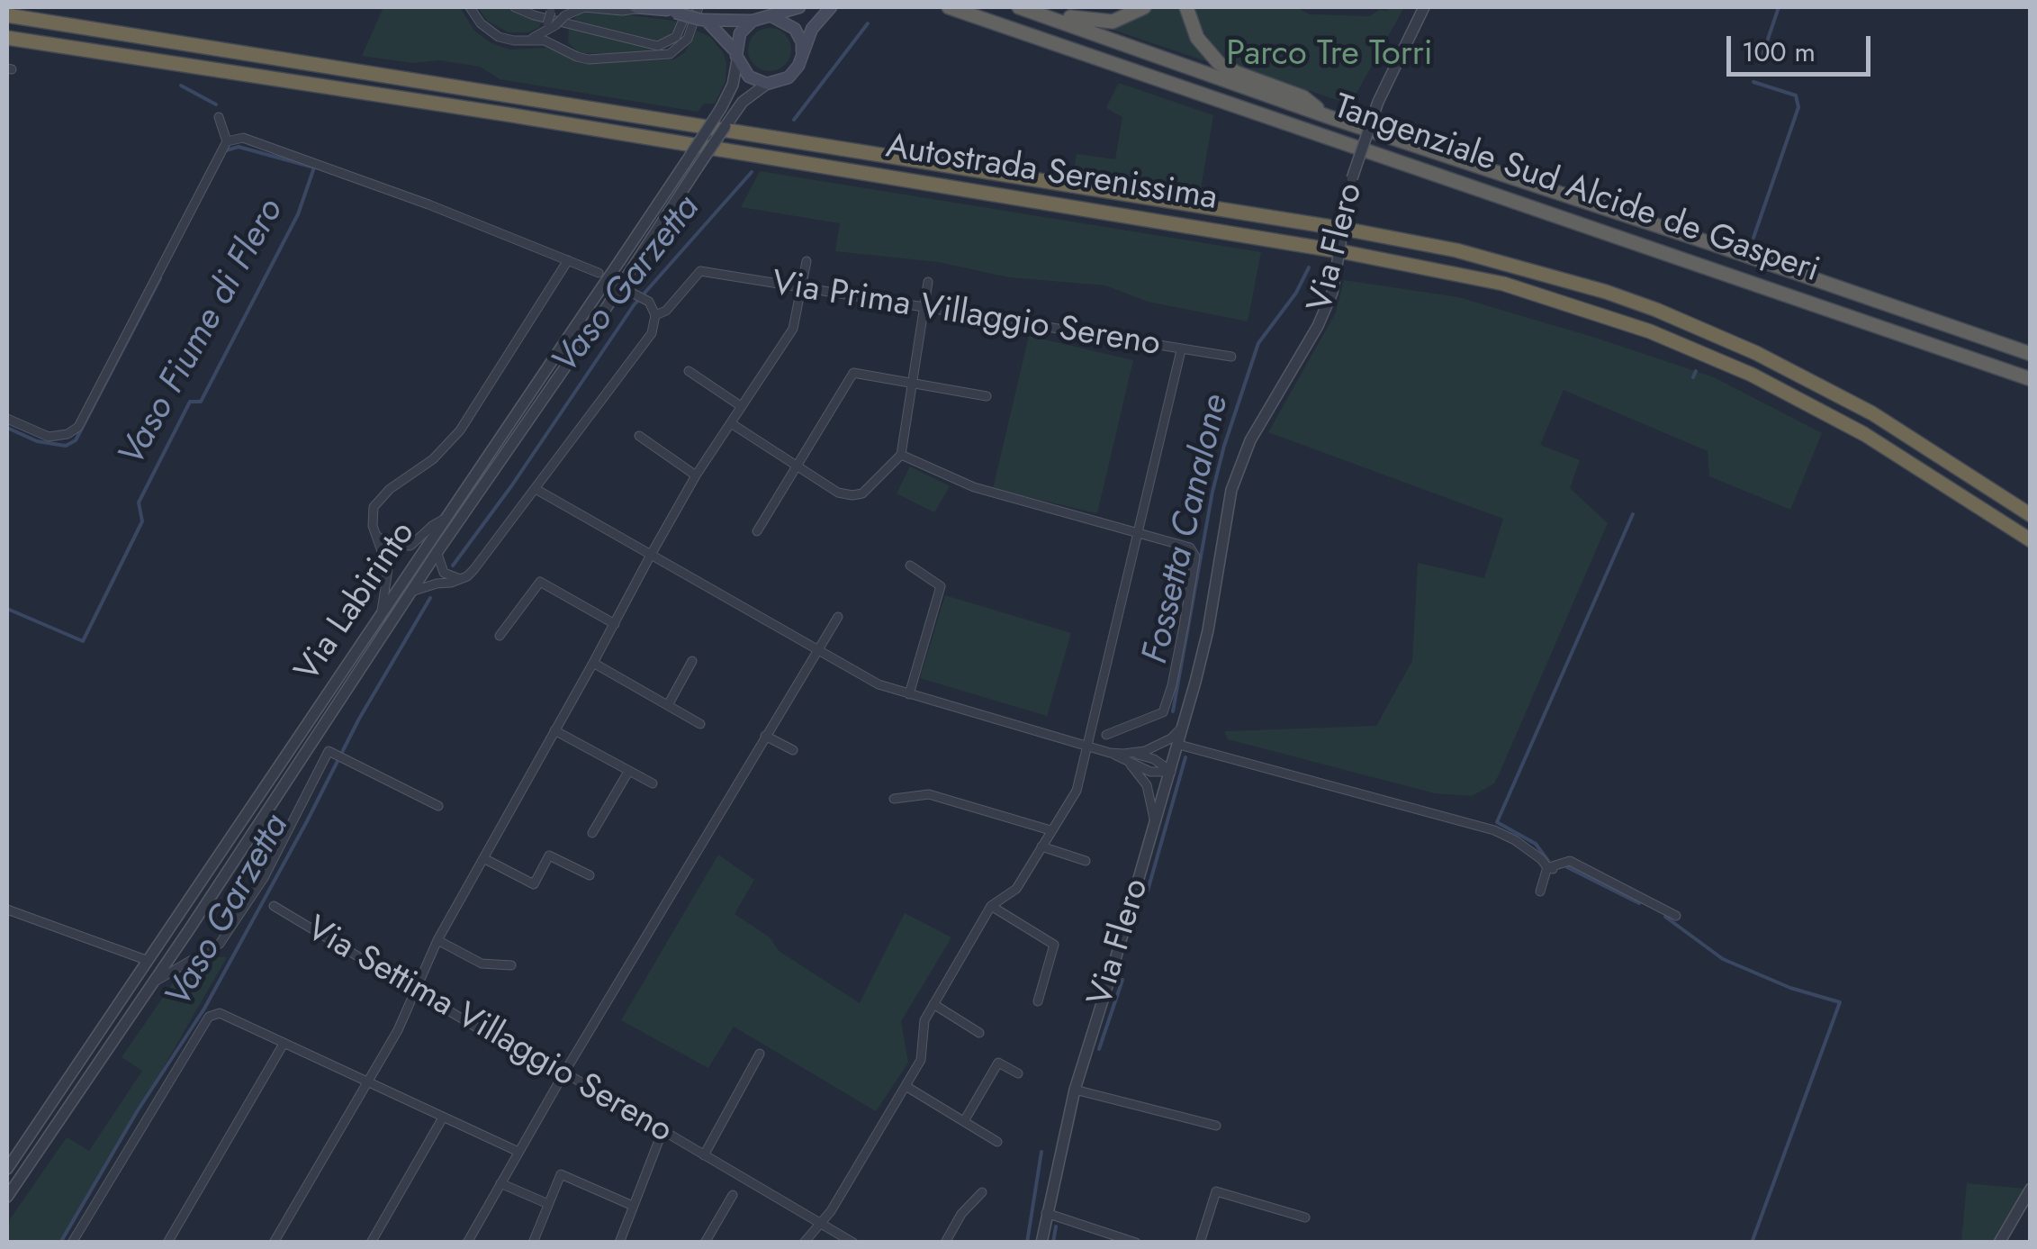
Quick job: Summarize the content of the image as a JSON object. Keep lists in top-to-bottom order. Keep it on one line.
{"streets":{"highway":["Autostrada Serenissima","Tangenziale Sud Alcide de Gasperi"],"main road":["Via Labirinto"],"street":["Via Flero","Via Prima Villaggio Sereno","Via Settima Villaggio Sereno"]},"water":["Vaso Garzetta","Vaso Fiume di Flero","Fossetta Canalone"],"parks":["Parco Tre Torri"],"scale_bar":"100 m"}
